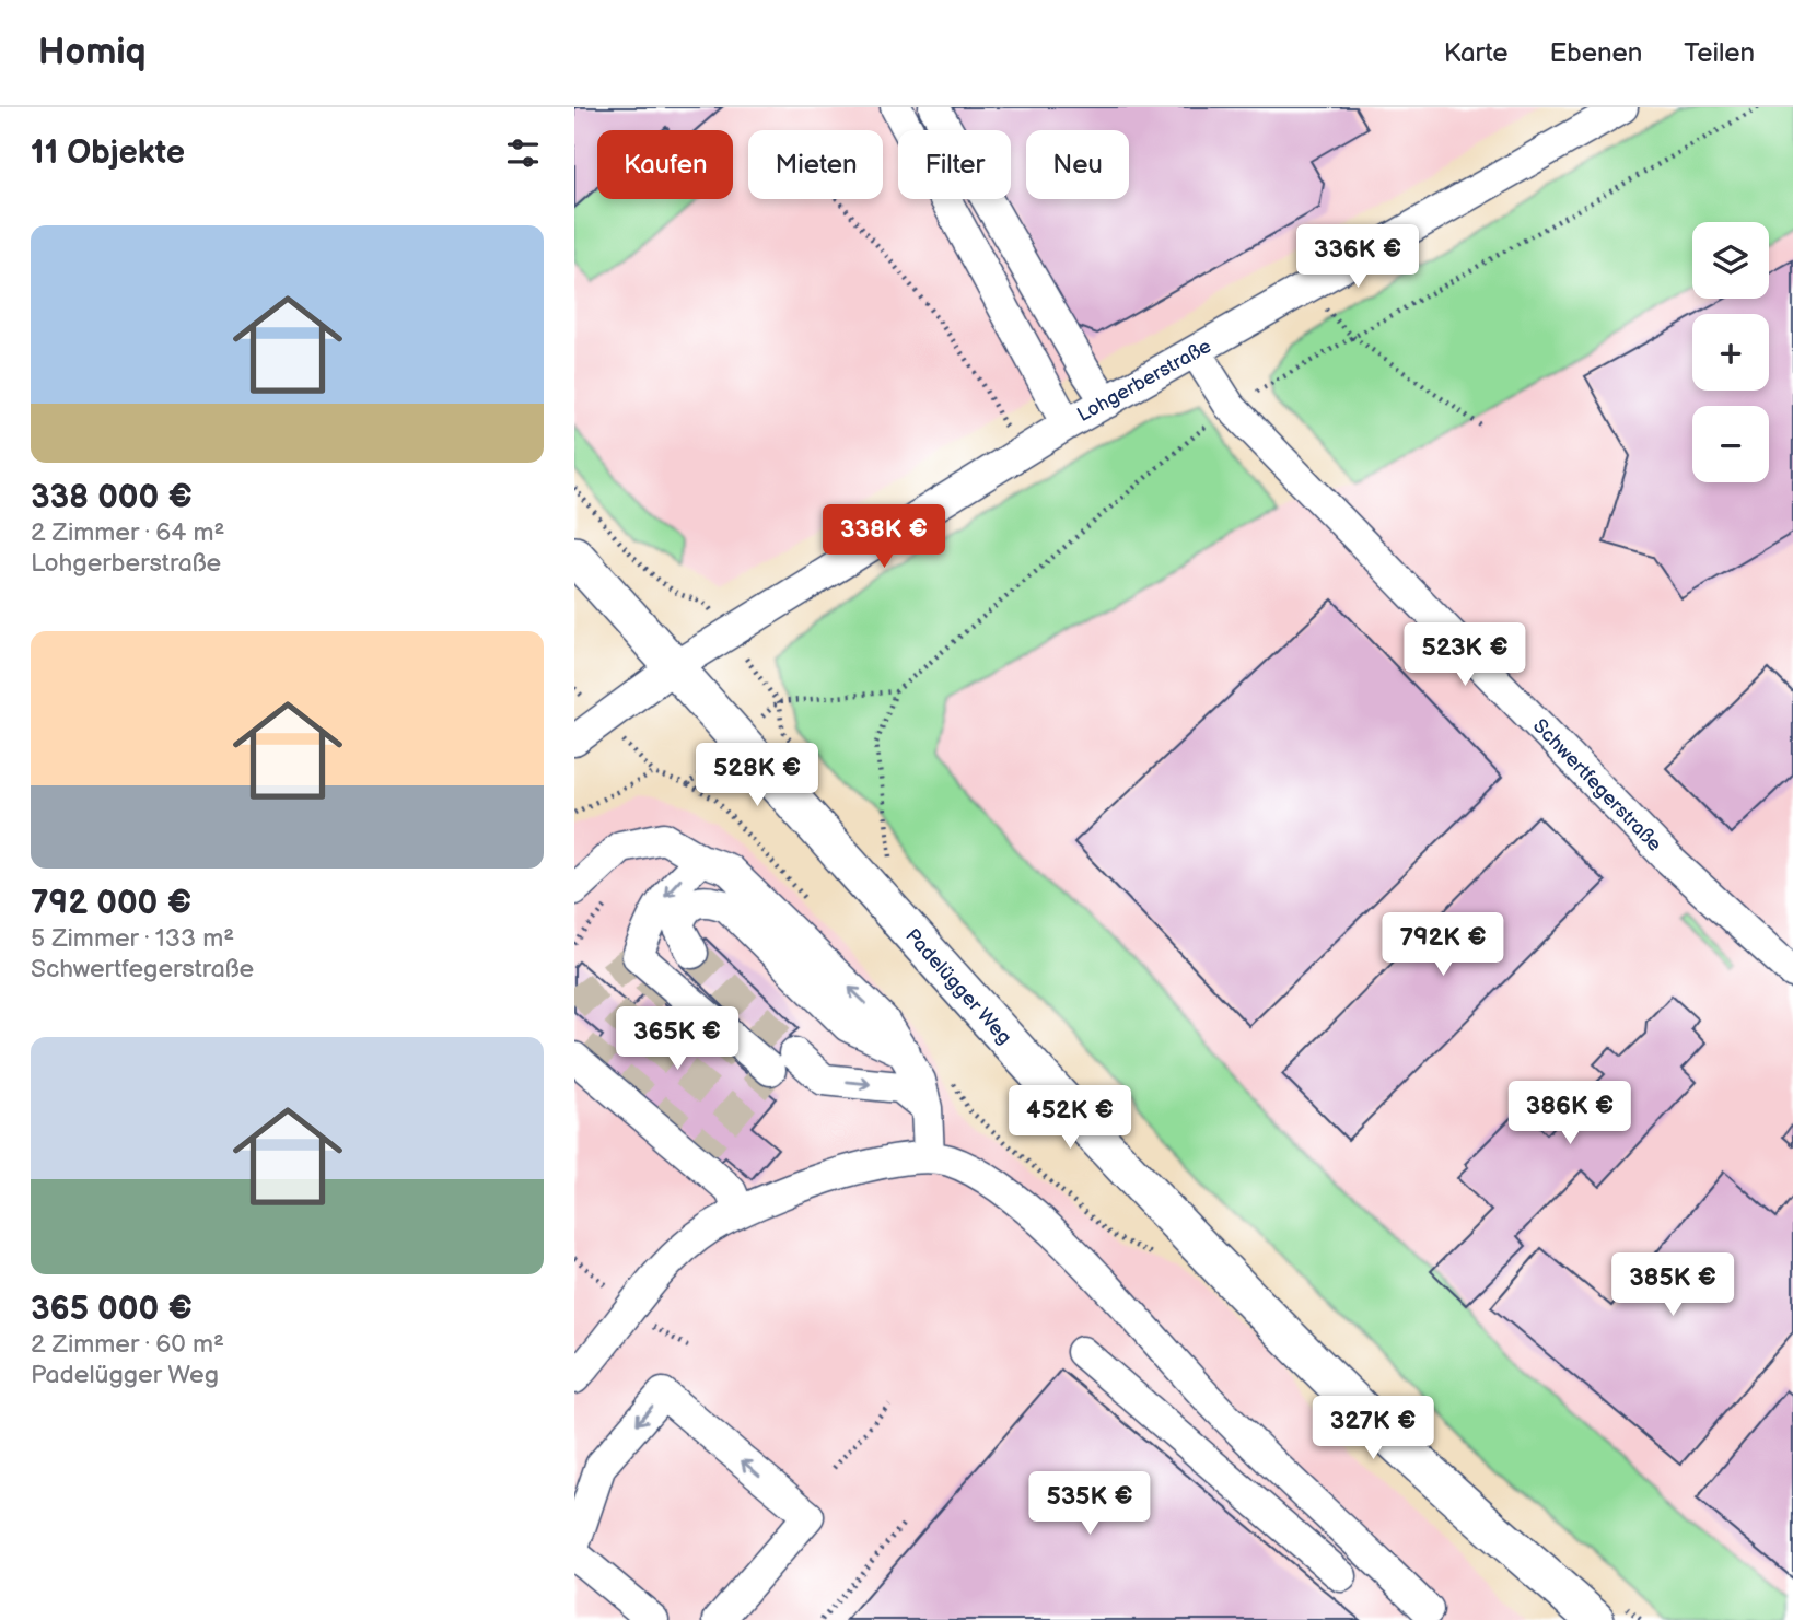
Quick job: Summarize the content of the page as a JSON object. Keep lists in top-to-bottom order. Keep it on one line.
{"streets":{"main road":["Padelügger Weg"],"street":["Lohgerberstraße","Schwertfegerstraße"]},"crossings":[["Lohgerberstraße","Schwertfegerstraße"],["Lohgerberstraße","Padelügger Weg"]],"page":{"header":"Homiq","nav":["Karte","Ebenen","Teilen"],"heading":"11 Objekte","chip":["Kaufen","Mieten","Filter","Neu"],"list":[{"name":"338 000 €","note":"2 Zimmer · 64 m² · Lohgerberstraße"},{"name":"792 000 €","note":"5 Zimmer · 133 m² · Schwertfegerstraße"},{"name":"365 000 €","note":"2 Zimmer · 60 m² · Padelügger Weg"}],"map_buttons":["+","−"],"price":["336K €","338K €","523K €","528K €","792K €","365K €","386K €","452K €","385K €","327K €","535K €"]}}
